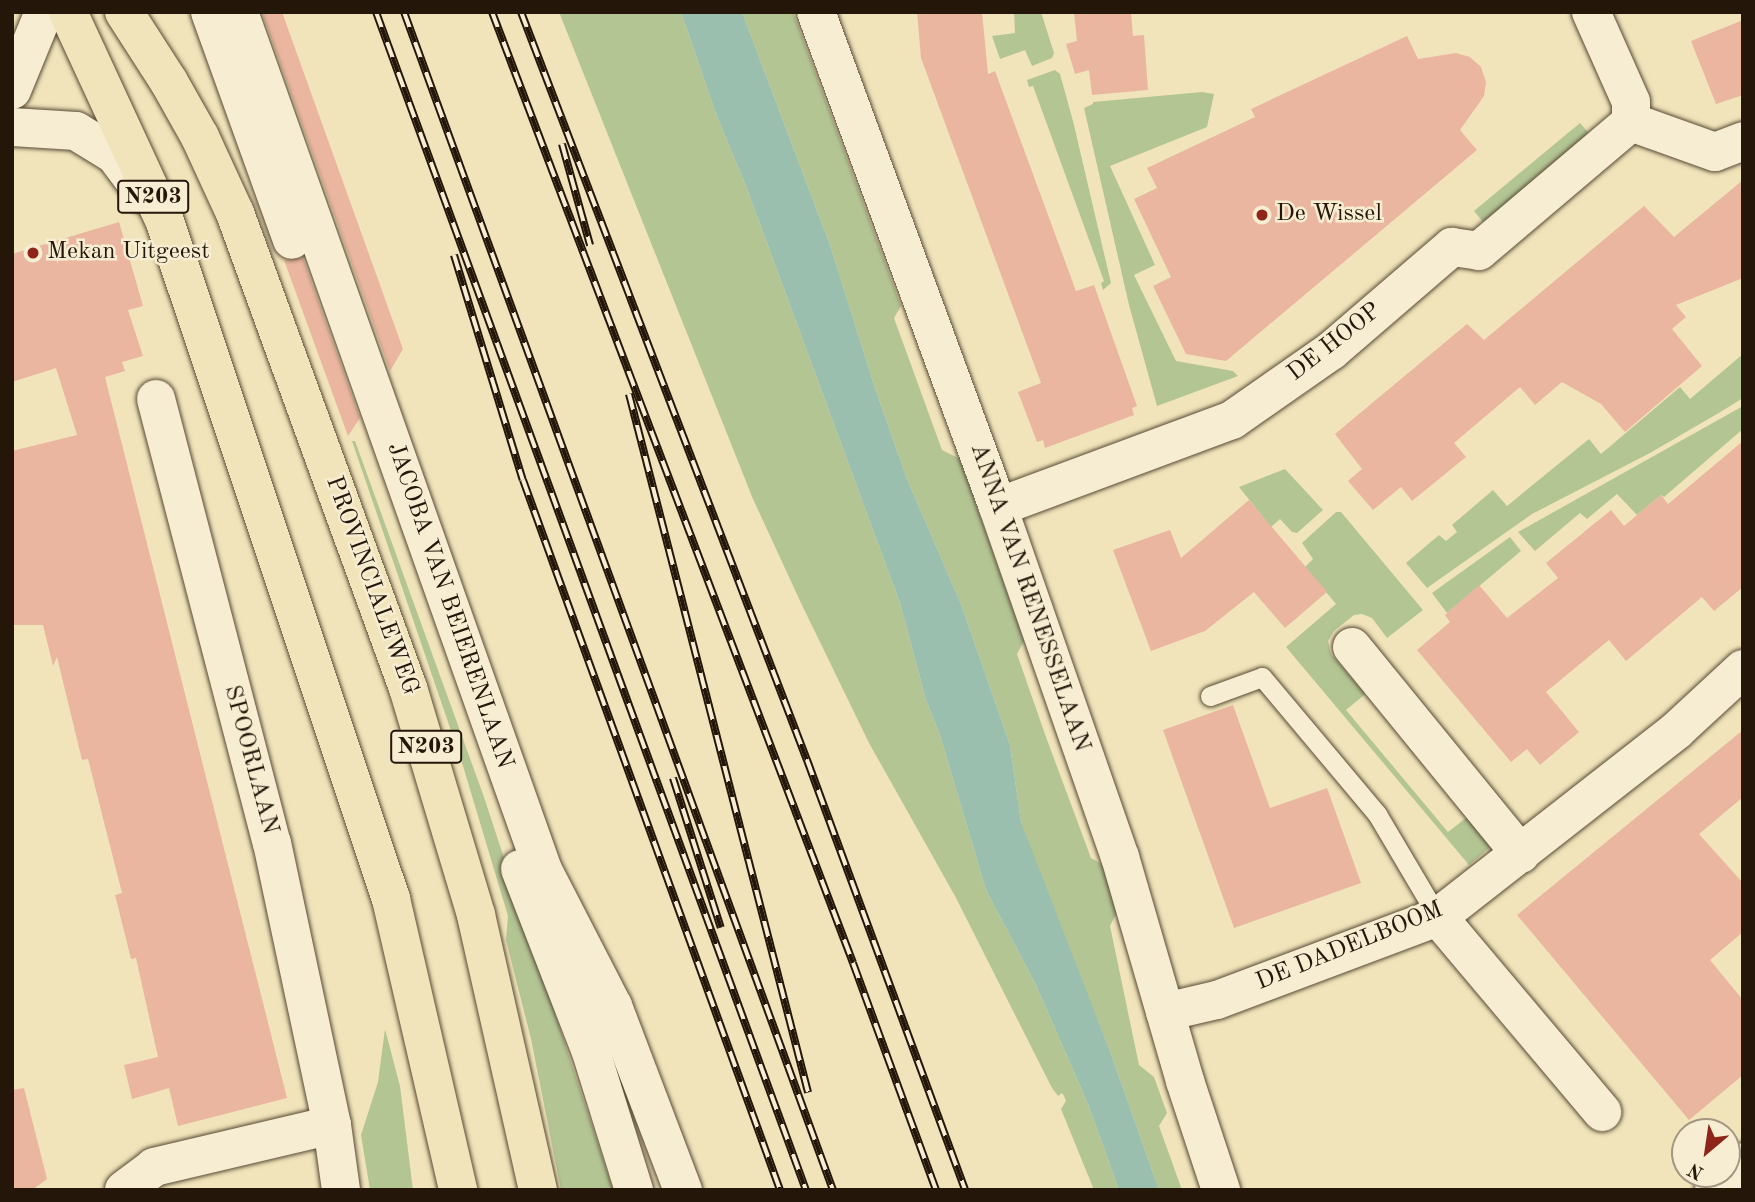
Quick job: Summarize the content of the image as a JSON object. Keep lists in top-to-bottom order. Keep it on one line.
{"streets":{"main road":["N203","PROVINCIALEWEG"],"street":["DE HOOP","ANNA VAN RENESSELAAN","JACOBA VAN BEIERENLAAN","SPOORLAAN","DE DADELBOOM"]},"crossings":[["DE HOOP","ANNA VAN RENESSELAAN"],["ANNA VAN RENESSELAAN","DE DADELBOOM"]],"places":["De Wissel","Mekan Uitgeest"],"north":"bottom left"}
